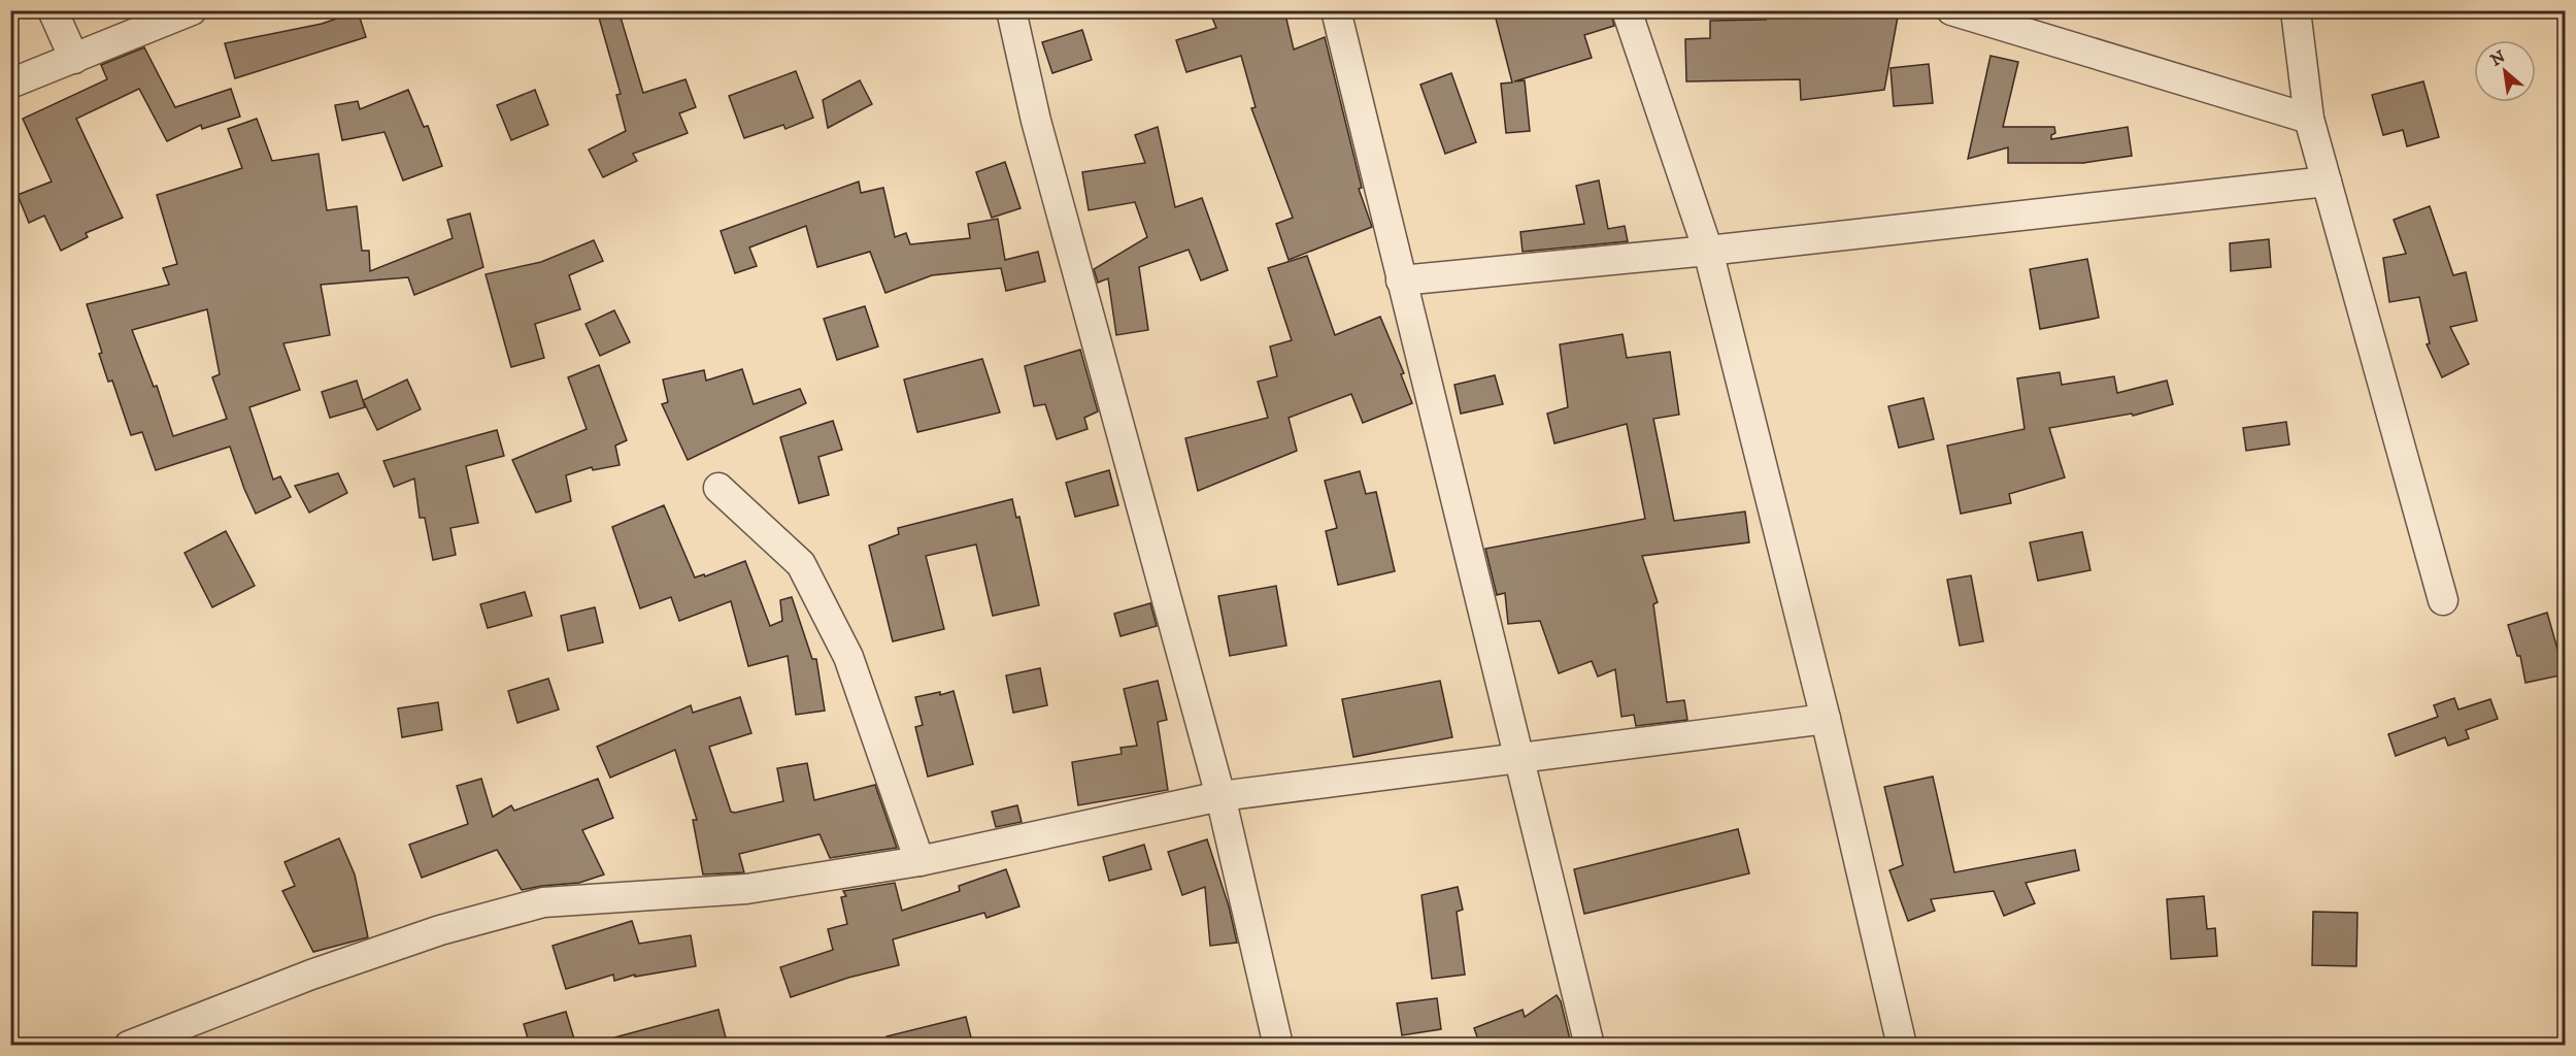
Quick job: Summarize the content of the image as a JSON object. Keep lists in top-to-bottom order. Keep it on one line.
{"north":"top left"}
